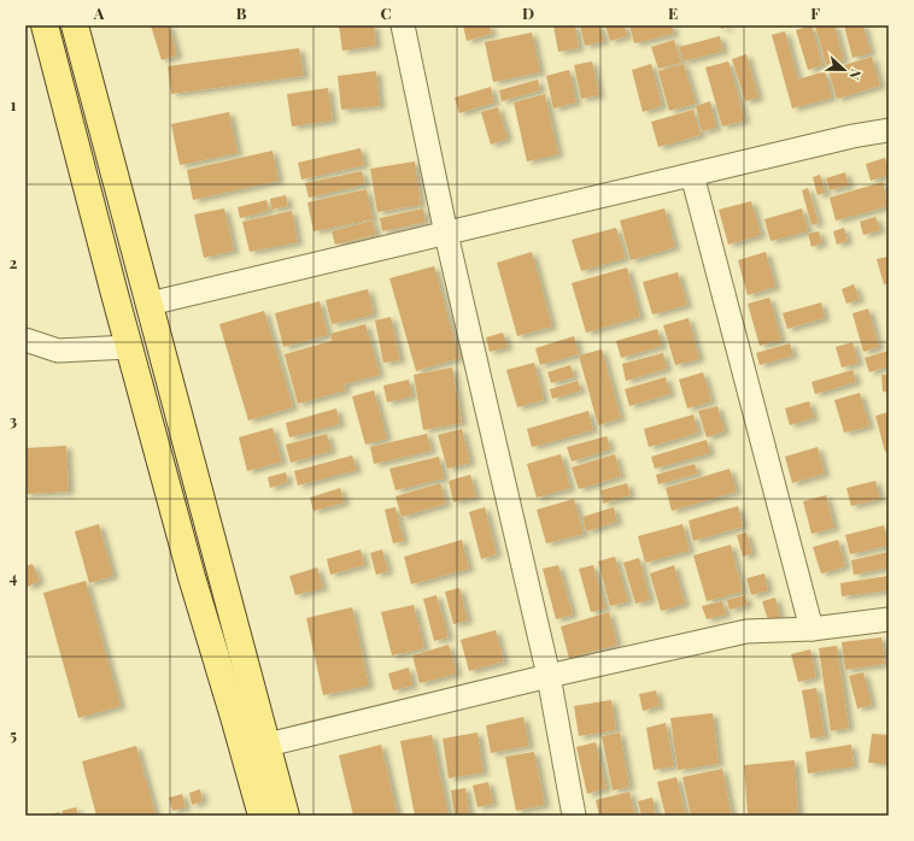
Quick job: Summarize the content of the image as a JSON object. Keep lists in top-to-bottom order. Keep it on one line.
{"north":"right","grid":{"columns":["A","B","C","D","E","F"],"rows":["1","2","3","4","5"]}}
